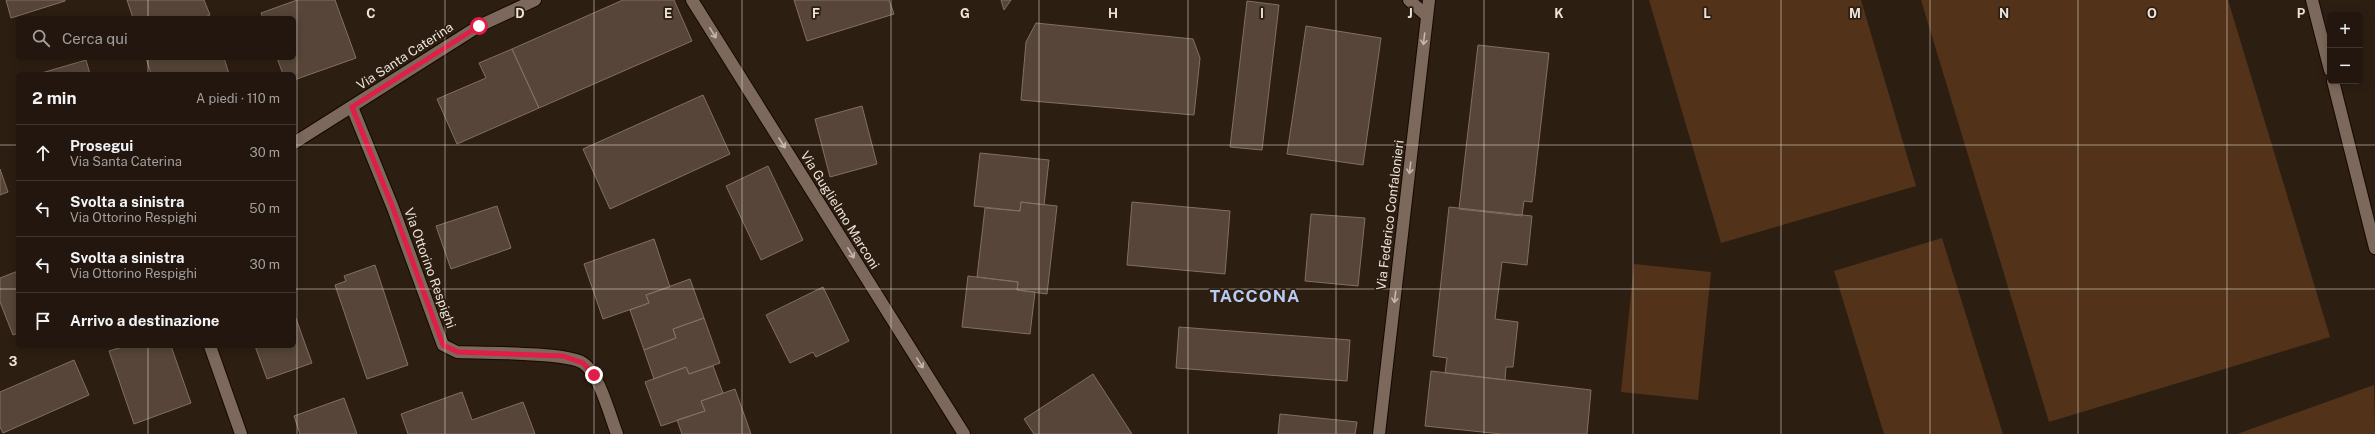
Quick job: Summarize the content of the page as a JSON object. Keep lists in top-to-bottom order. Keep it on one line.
{"streets":{"street":["Via Santa Caterina","Via Guglielmo Marconi","Via Federico Confalonieri","Via Ottorino Respighi"]},"crossings":[["Via Santa Caterina","Via Ottorino Respighi"]],"one_way":["Via Guglielmo Marconi","Via Federico Confalonieri"],"districts":["TACCONA"],"page":{"map_buttons":["+","−"],"search":"Cerca qui","heading":["2 min","A piedi · 110 m"],"list":[["Prosegui","Via Santa Caterina","30 m"],["Svolta a sinistra","Via Ottorino Respighi","50 m"],["Svolta a sinistra","Via Ottorino Respighi","30 m"],"Arrivo a destinazione"]},"grid":{"columns":["C","D","E","F","G","H","I","J","K","L","M","N","O","P"],"rows":["3"]}}
